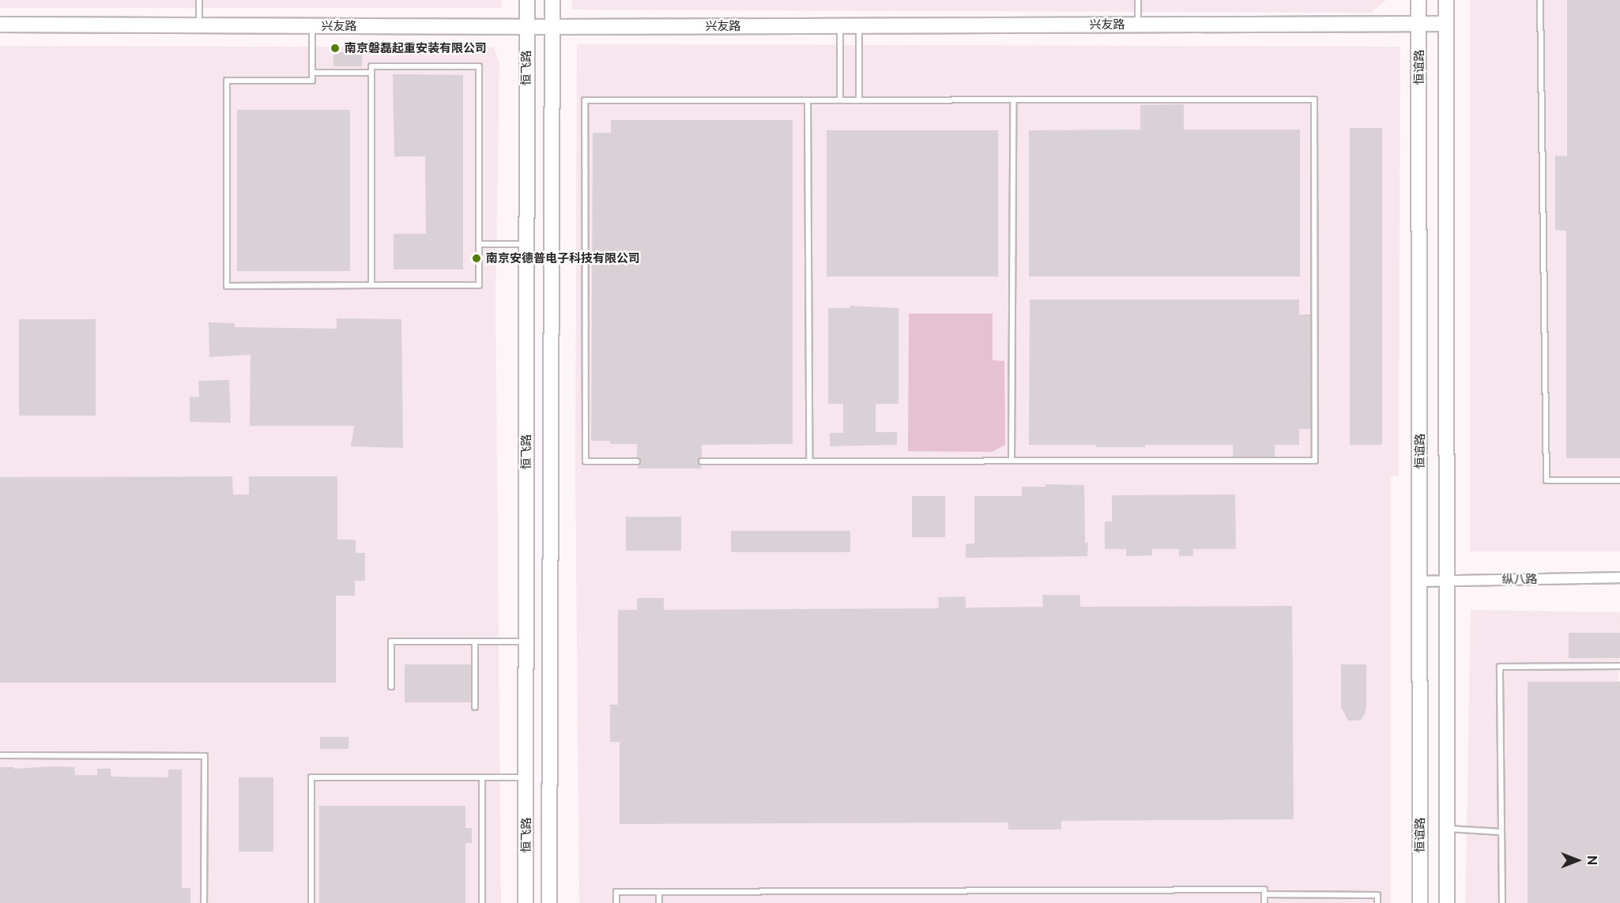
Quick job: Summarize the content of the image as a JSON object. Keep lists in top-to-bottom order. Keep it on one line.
{"streets":{"main road":["兴友路","恒谊路","恒飞路"],"street":["纵八路"]},"crossings":[["兴友路","恒谊路"],["兴友路","恒飞路"],["恒谊路","纵八路"]],"places":["南京磐磊起重安装有限公司","南京安德普电子科技有限公司"],"north":"right"}
